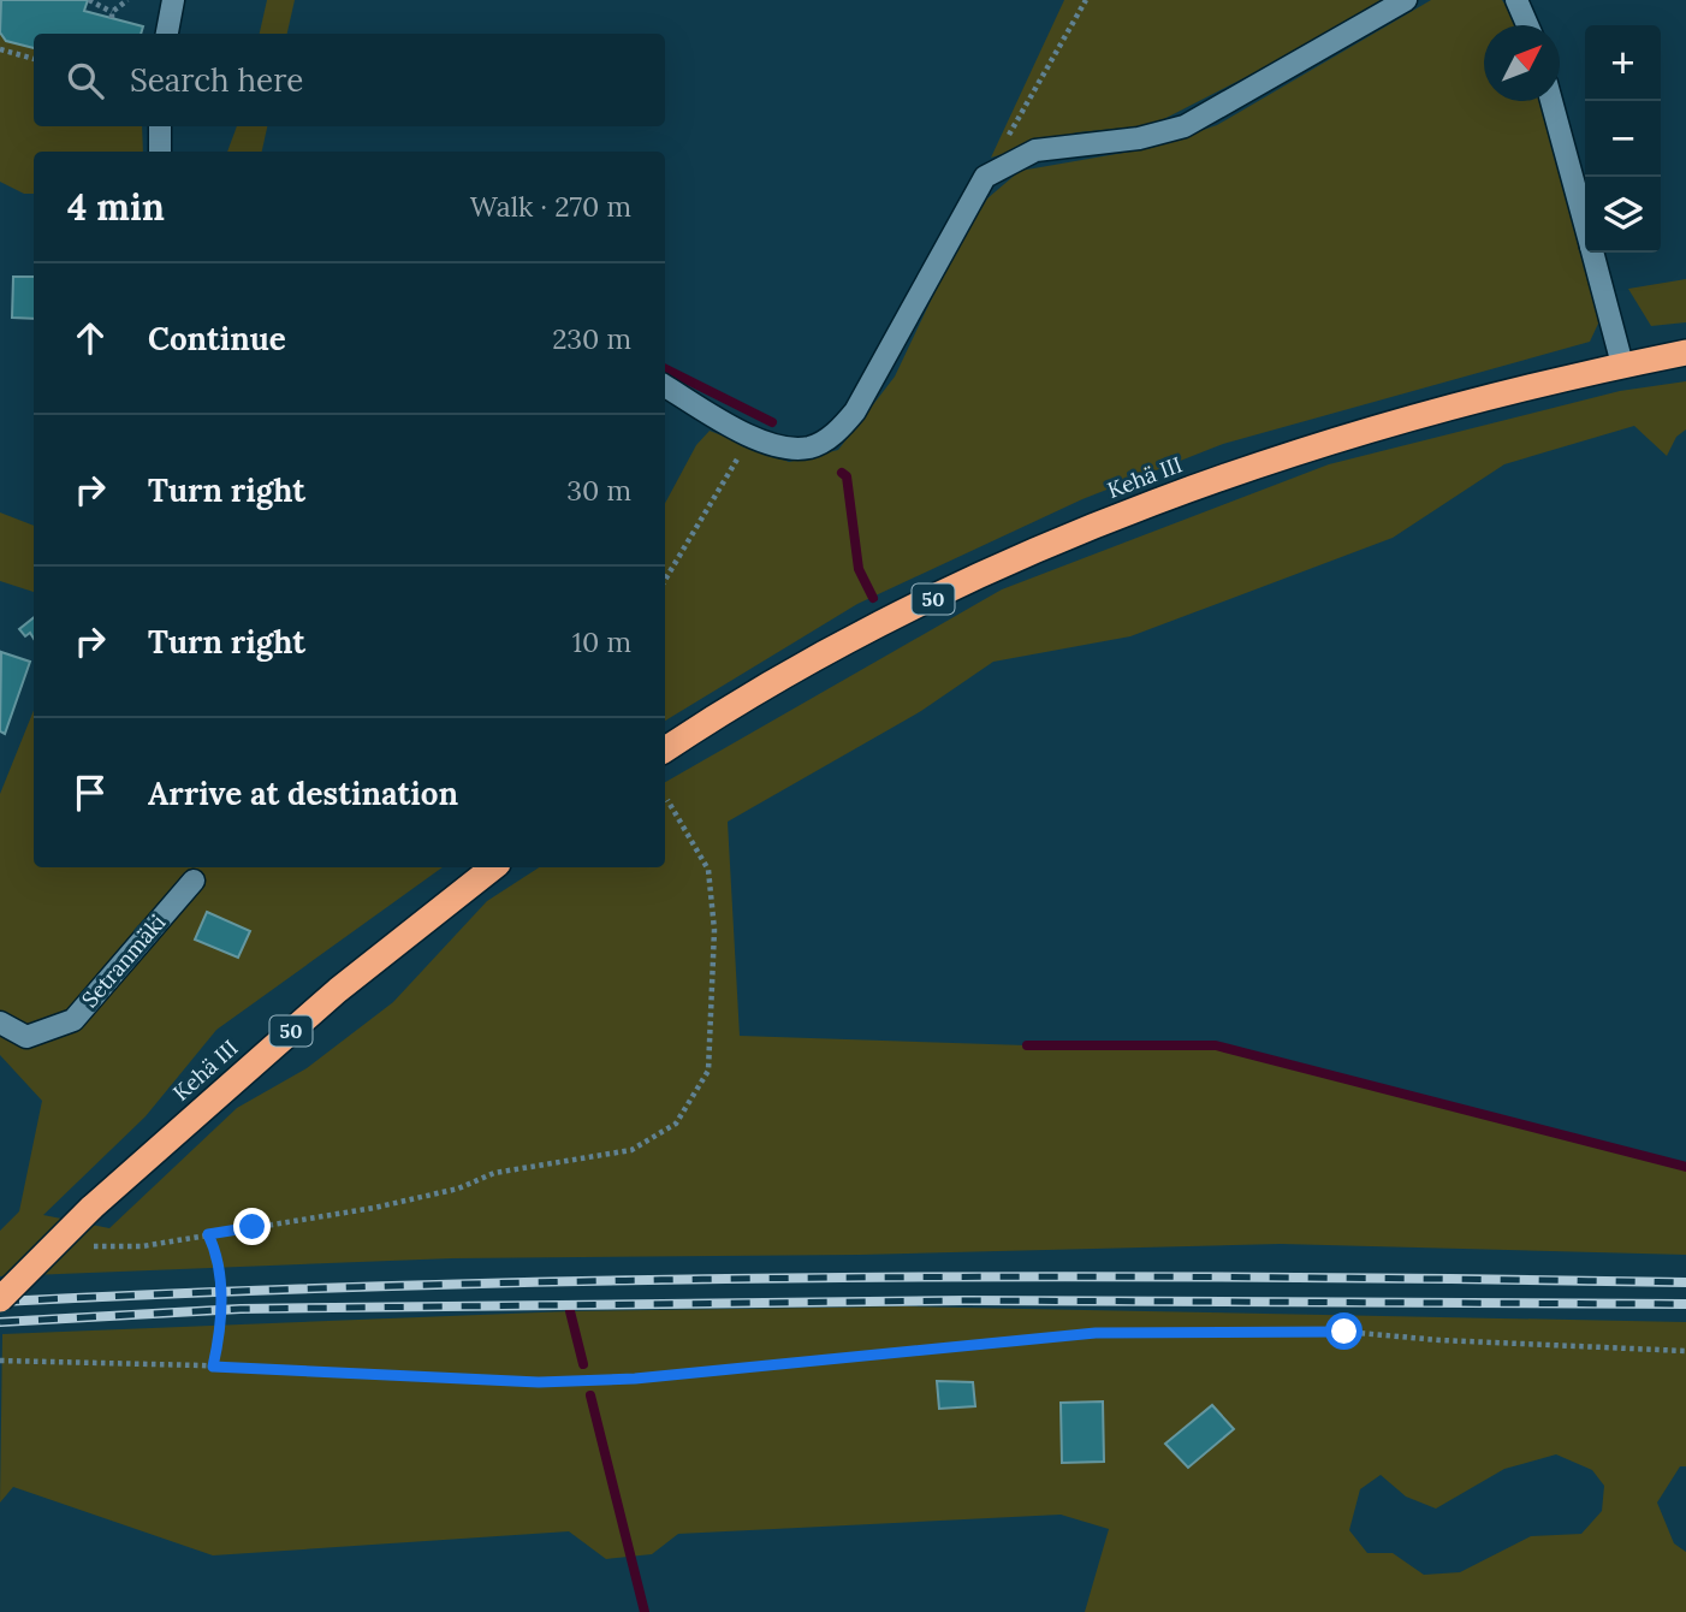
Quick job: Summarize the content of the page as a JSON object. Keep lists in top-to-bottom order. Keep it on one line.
{"streets":{"highway":["Kehä III","50"],"street":["Setranmäki"]},"north":"top right","page":{"map_buttons":["+","−"],"search":"Search here","heading":["4 min","Walk · 270 m"],"list":[["Continue","230 m"],["Turn right","30 m"],["Turn right","10 m"],"Arrive at destination"]}}
